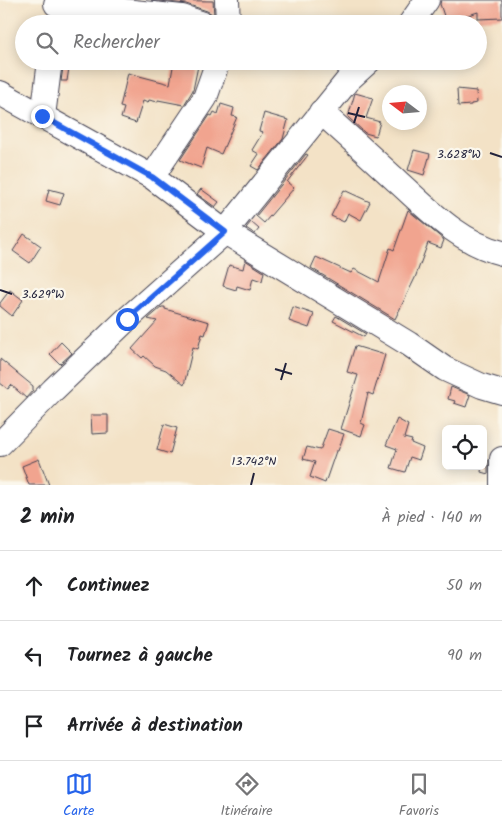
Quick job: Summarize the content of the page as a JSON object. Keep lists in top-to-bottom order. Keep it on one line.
{"north":"left","page":{"search":"Rechercher","heading":["2 min","À pied · 140 m"],"list":[["Continuez","50 m"],["Tournez à gauche","90 m"],"Arrivée à destination"],"nav":["Carte","Itinéraire","Favoris"]},"coordinates":["3.628°W","3.629°W","13.742°N"]}
